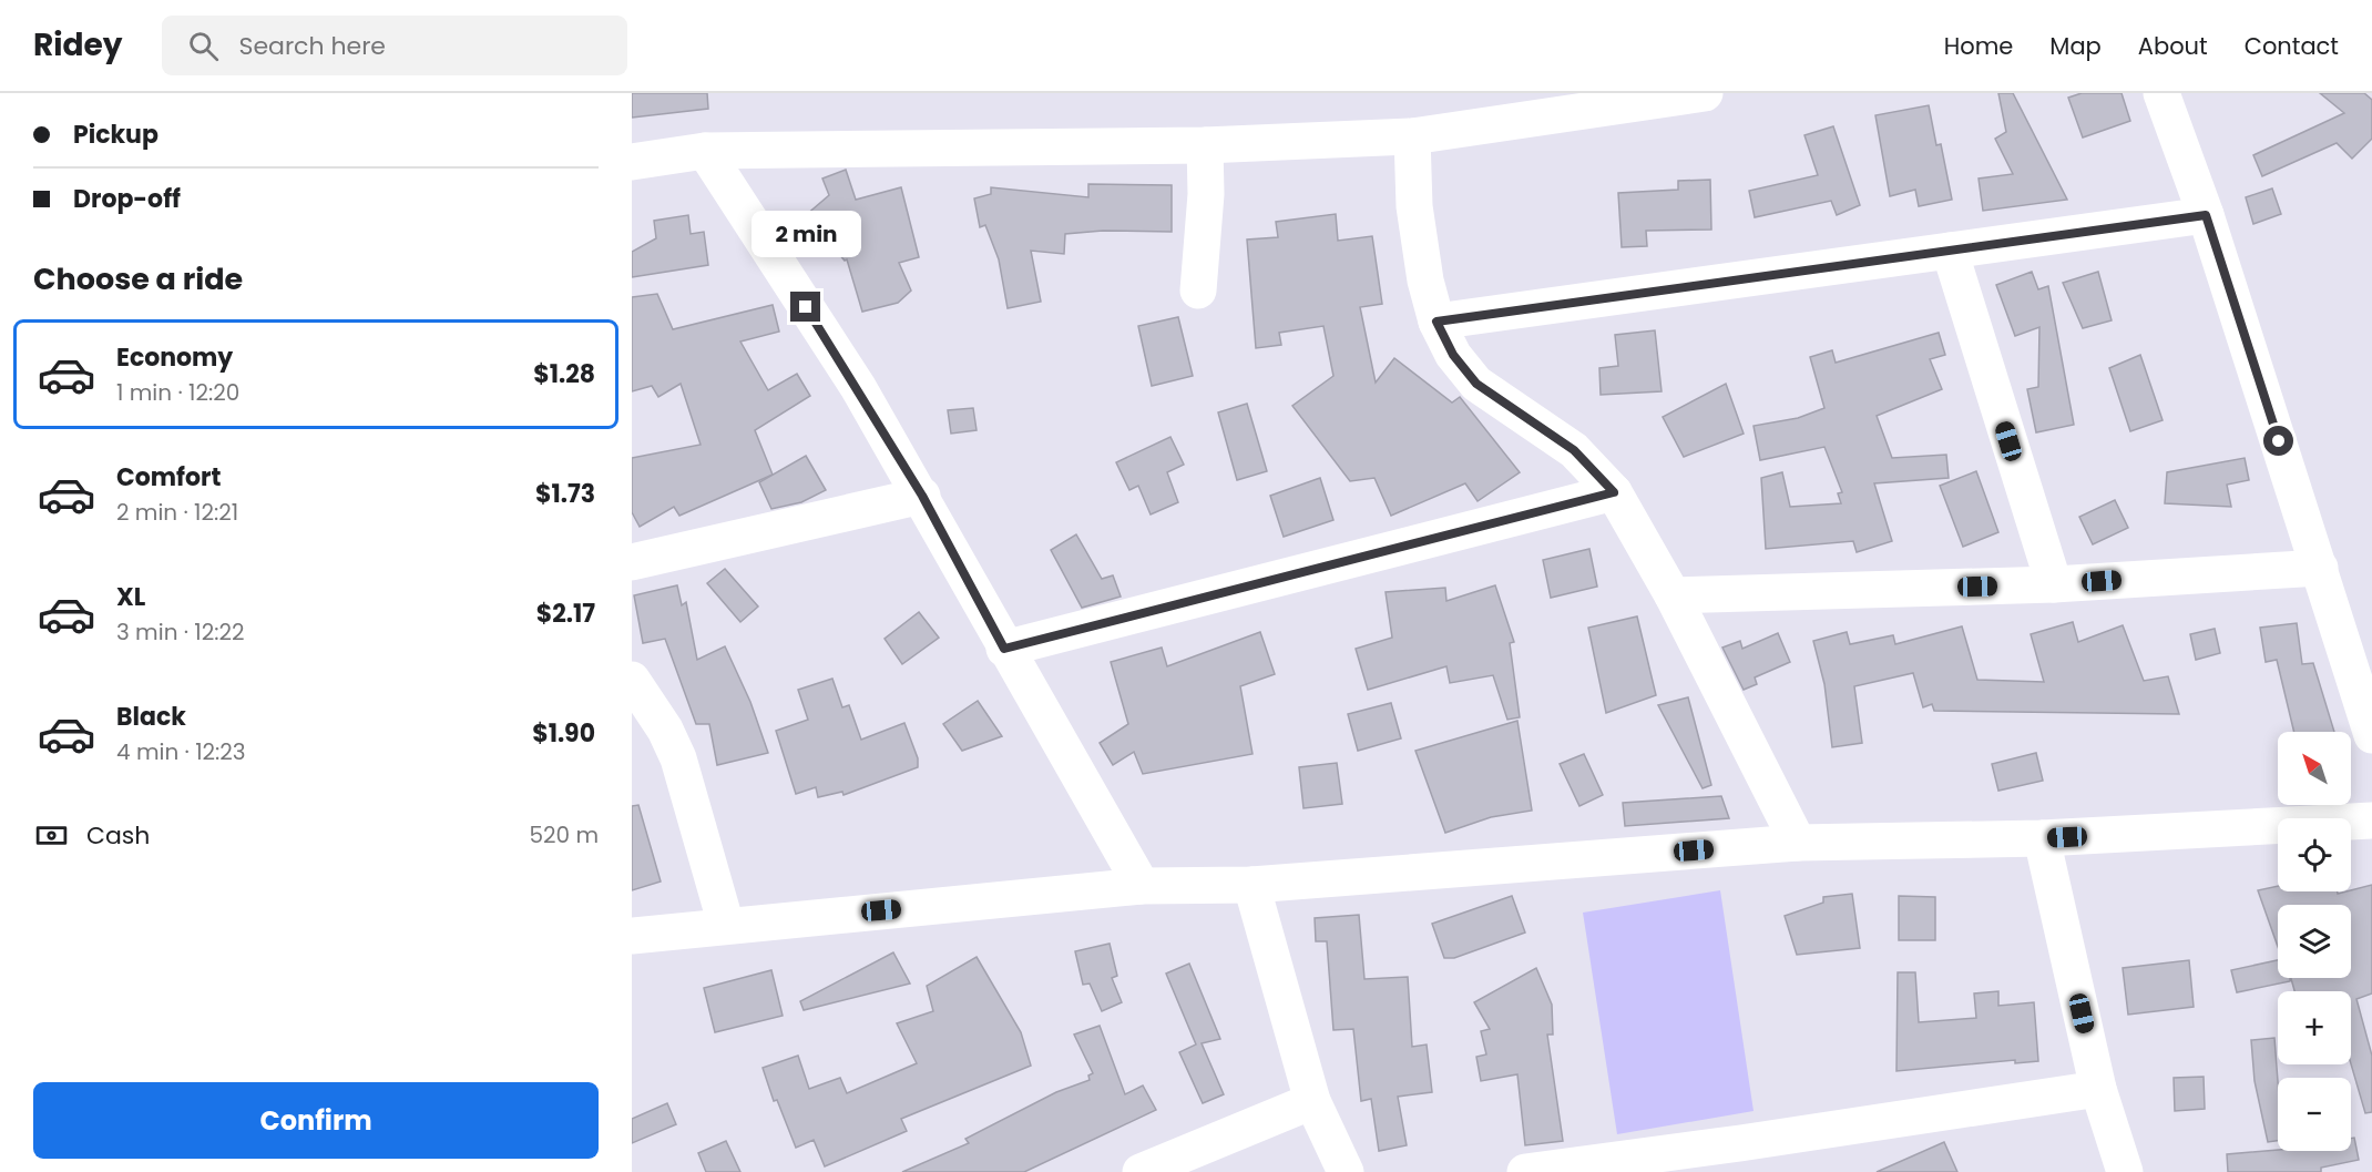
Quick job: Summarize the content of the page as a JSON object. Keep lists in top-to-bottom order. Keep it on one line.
{"north":"top left","page":{"header":"Ridey","search":"Search here","nav":["Home","Map","About","Contact"],"banner":["Pickup","Drop-off"],"bubble":"2 min","heading":"Choose a ride","list":[{"name":"Economy","note":"1 min · 12:20","value":"$1.28"},{"name":"Comfort","note":"2 min · 12:21","value":"$1.73"},{"name":"XL","note":"3 min · 12:22","value":"$2.17"},{"name":"Black","note":"4 min · 12:23","value":"$1.90"}],"map_buttons":["+","−"],"pay":["Cash","520 m"],"buttons":"Confirm"}}
